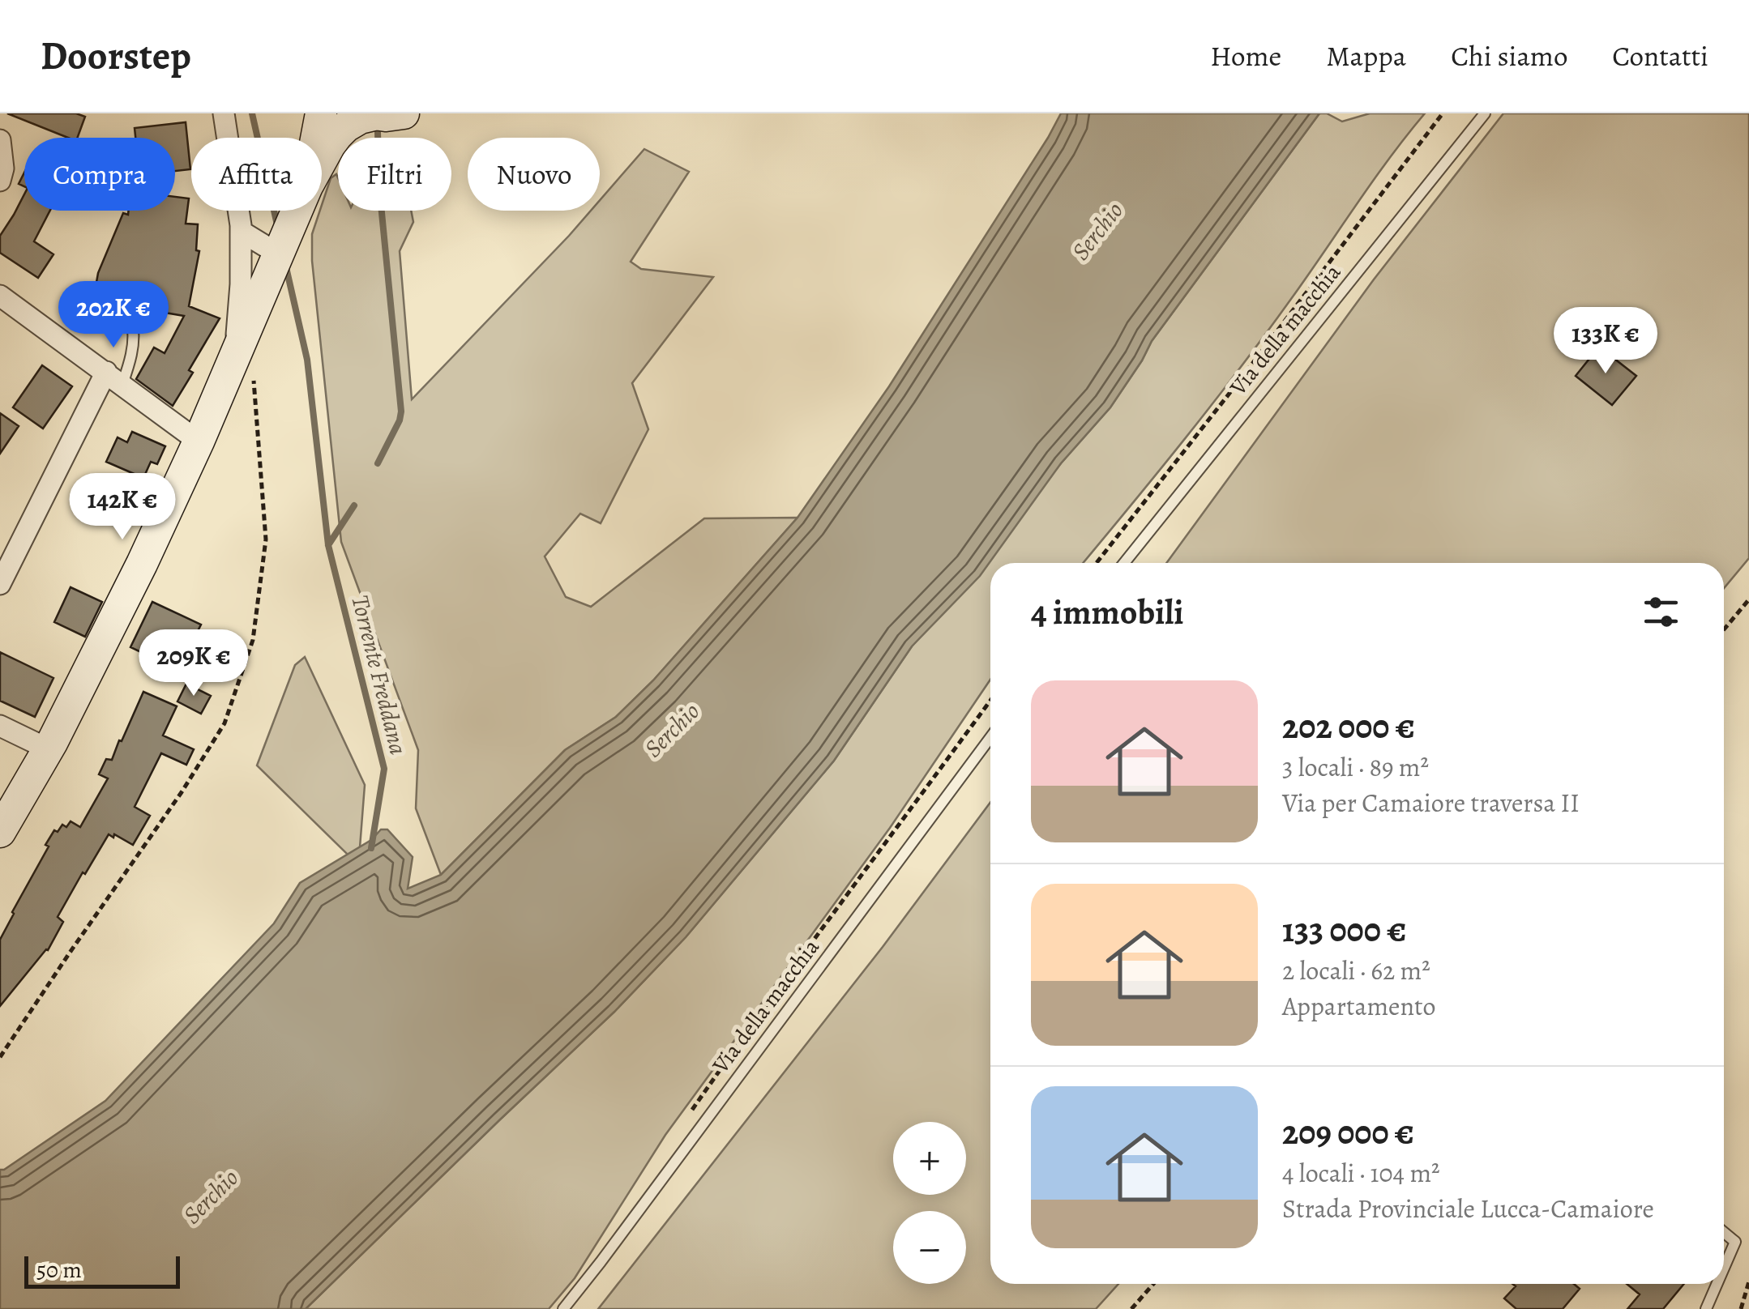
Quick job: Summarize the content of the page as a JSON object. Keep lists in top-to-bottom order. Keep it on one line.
{"streets":{"lane":["Via della macchia"]},"water":["Serchio","Torrente Freddana"],"scale_bar":"50 m","page":{"header":"Doorstep","nav":["Home","Mappa","Chi siamo","Contatti"],"chip":["Compra","Affitta","Filtri","Nuovo"],"price":["202K €","133K €","142K €","209K €"],"heading":"4 immobili","list":[{"name":"202 000 €","note":"3 locali · 89 m² · Via per Camaiore traversa II"},{"name":"133 000 €","note":"2 locali · 62 m² · Appartamento"},{"name":"209 000 €","note":"4 locali · 104 m² · Strada Provinciale Lucca-Camaiore"}],"map_buttons":["+","−"],"scale":"50 m"}}
